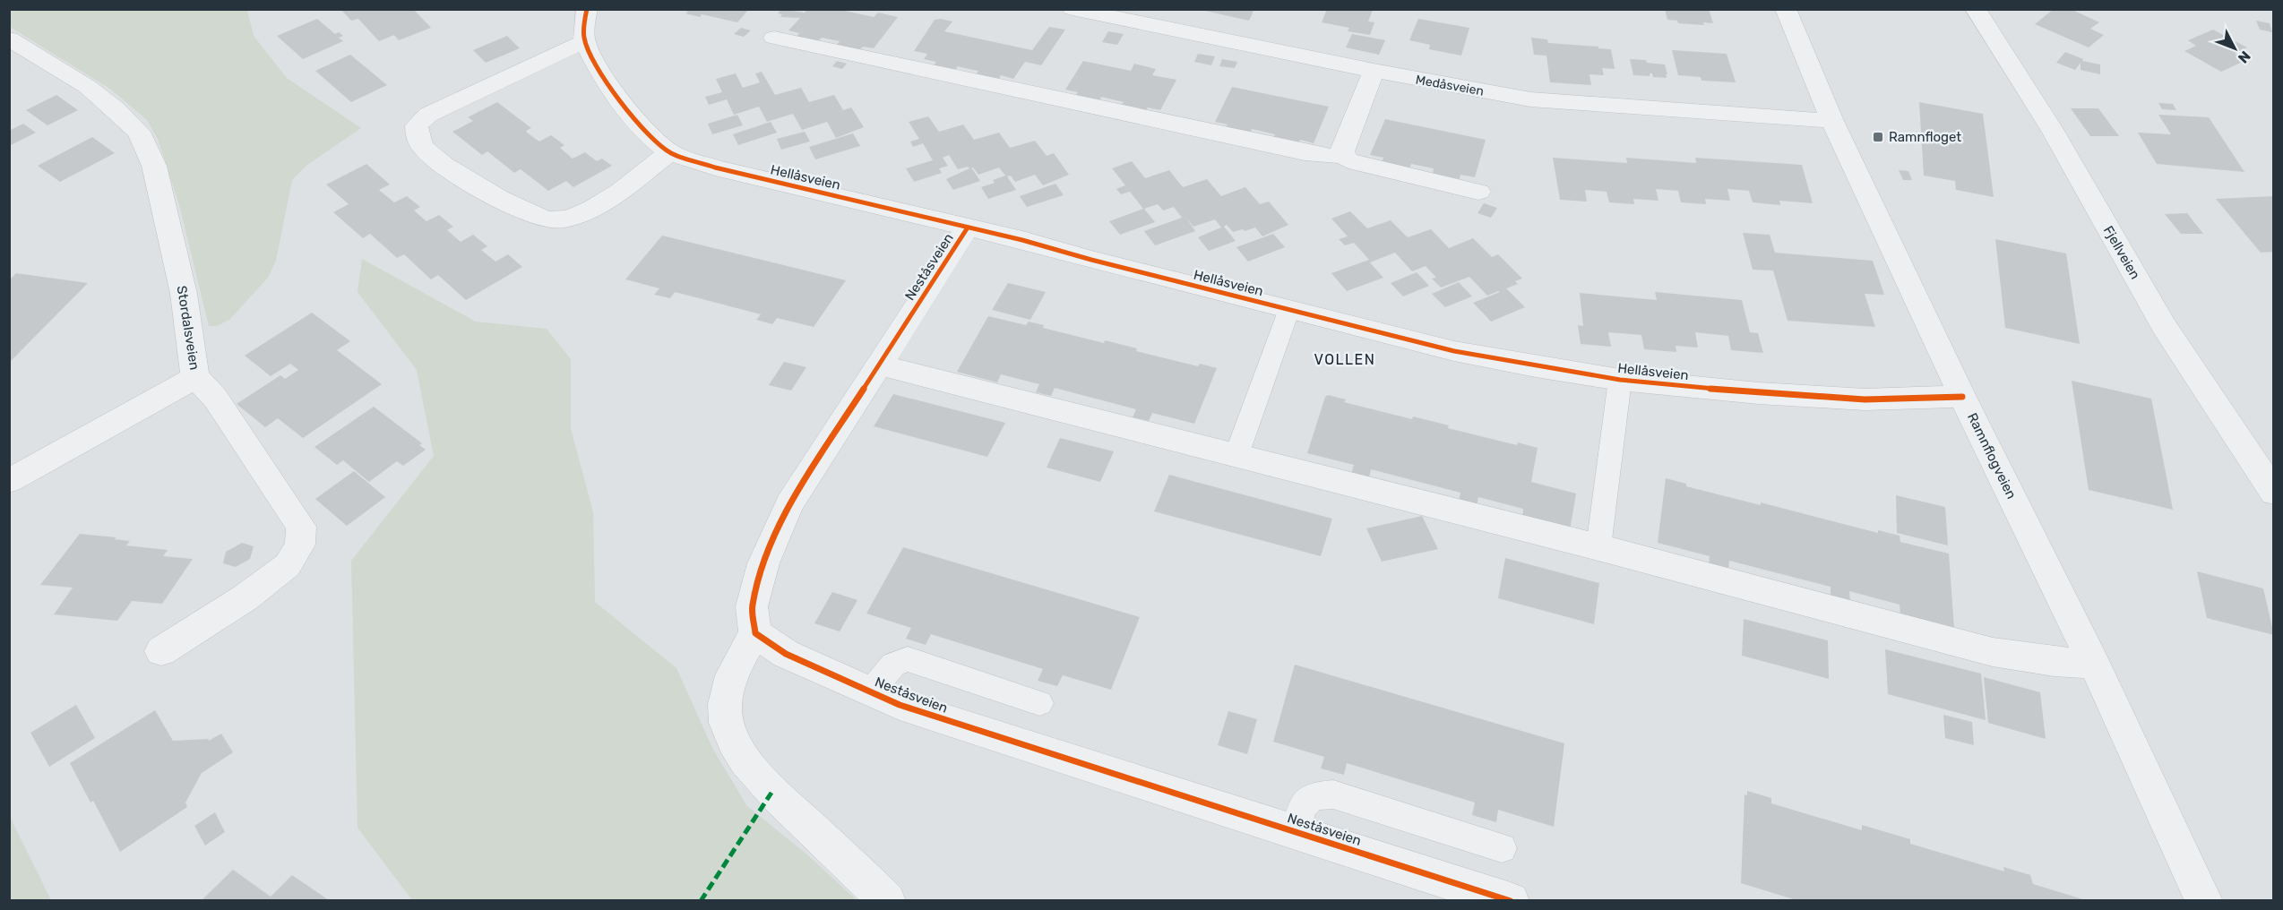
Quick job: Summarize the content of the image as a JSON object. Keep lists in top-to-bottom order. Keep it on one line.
{"streets":{"street":["Medåsveien","Hellåsveien","Fjellveien","Neståsveien","Stordalsveien","Ramnflogveien"]},"crossings":[["Medåsveien","Ramnflogveien"],["Hellåsveien","Neståsveien"],["Hellåsveien","Ramnflogveien"]],"districts":["VOLLEN"],"places":{"transit":["Ramnfloget"]},"north":"bottom right"}
